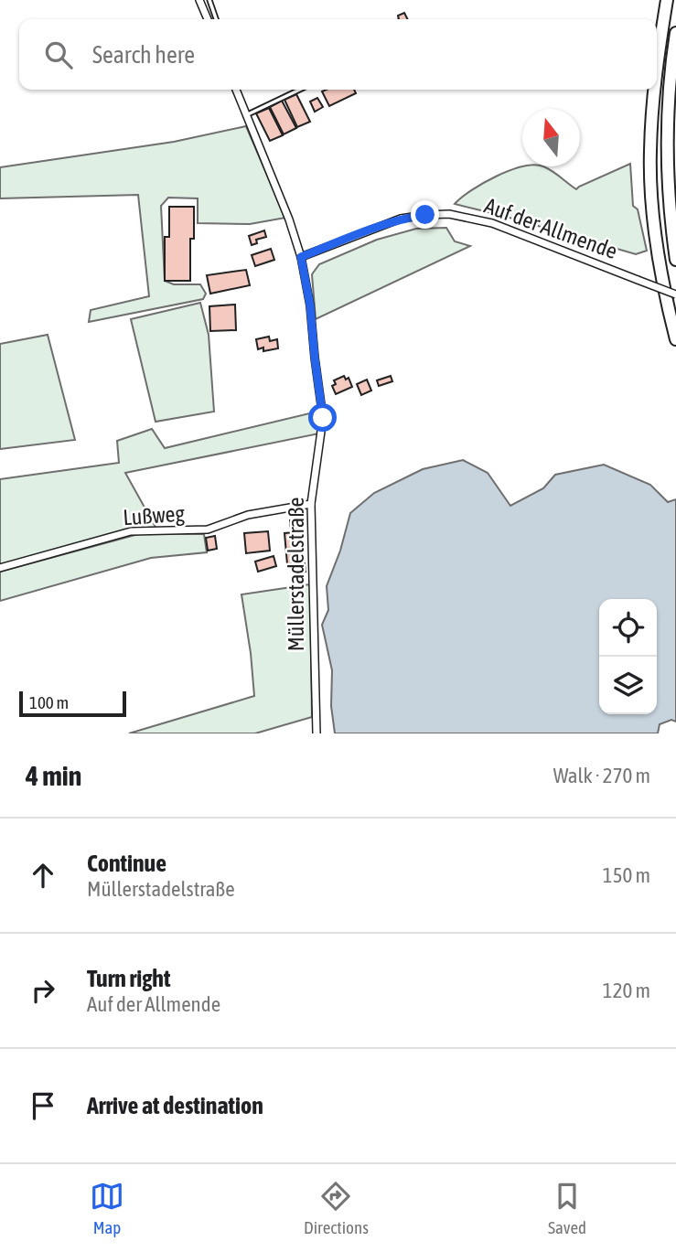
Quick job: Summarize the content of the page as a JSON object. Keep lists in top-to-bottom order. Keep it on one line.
{"streets":{"street":["Auf der Allmende","Lußweg","Müllerstadelstraße"]},"crossings":[["Auf der Allmende","Müllerstadelstraße"],["Lußweg","Müllerstadelstraße"]],"scale_bar":"100 m","north":"top","page":{"search":"Search here","scale":"100 m","heading":["4 min","Walk · 270 m"],"list":[["Continue","Müllerstadelstraße","150 m"],["Turn right","Auf der Allmende","120 m"],"Arrive at destination"],"nav":["Map","Directions","Saved"]}}
